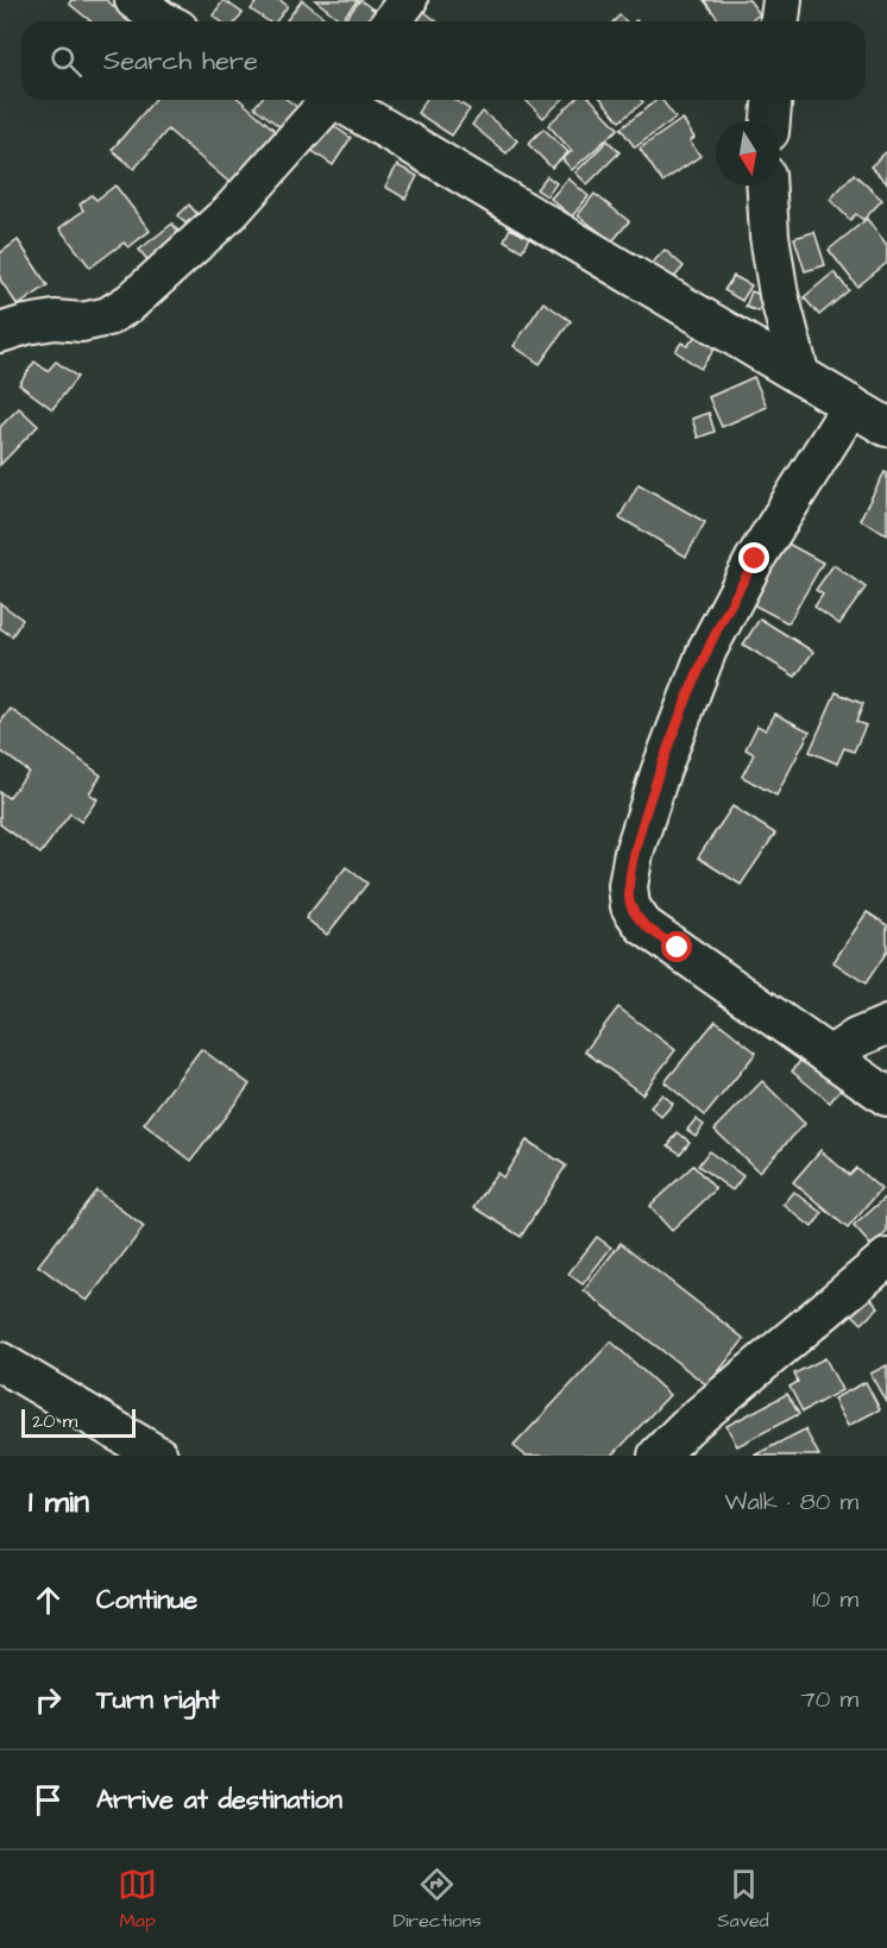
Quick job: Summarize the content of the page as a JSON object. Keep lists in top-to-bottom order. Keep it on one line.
{"scale_bar":"20 m","north":"bottom","page":{"search":"Search here","scale":"20 m","heading":["1 min","Walk · 80 m"],"list":[["Continue","10 m"],["Turn right","70 m"],"Arrive at destination"],"nav":["Map","Directions","Saved"]}}
